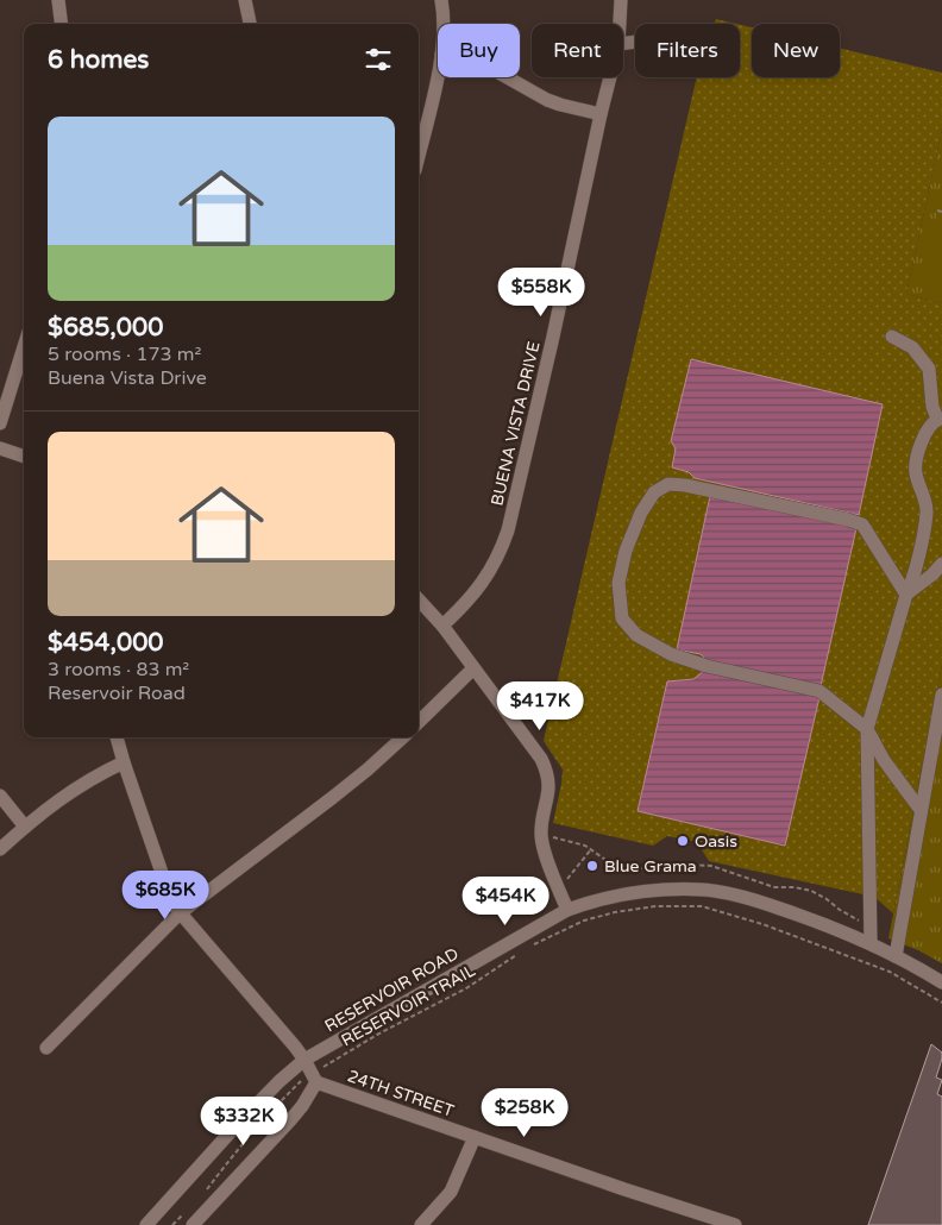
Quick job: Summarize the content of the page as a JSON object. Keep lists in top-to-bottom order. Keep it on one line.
{"streets":{"street":["BUENA VISTA DRIVE","RESERVOIR ROAD","24TH STREET"],"path":["RESERVOIR TRAIL"]},"crossings":[["RESERVOIR TRAIL","24TH STREET"]],"places":["Oasis","Blue Grama"],"page":{"chip":["Buy","Rent","Filters","New"],"heading":"6 homes","list":[{"name":"$685,000","note":"5 rooms · 173 m² · Buena Vista Drive"},{"name":"$454,000","note":"3 rooms · 83 m² · Reservoir Road"}],"price":["$558K","$417K","$685K","$454K","$258K","$332K"]}}
